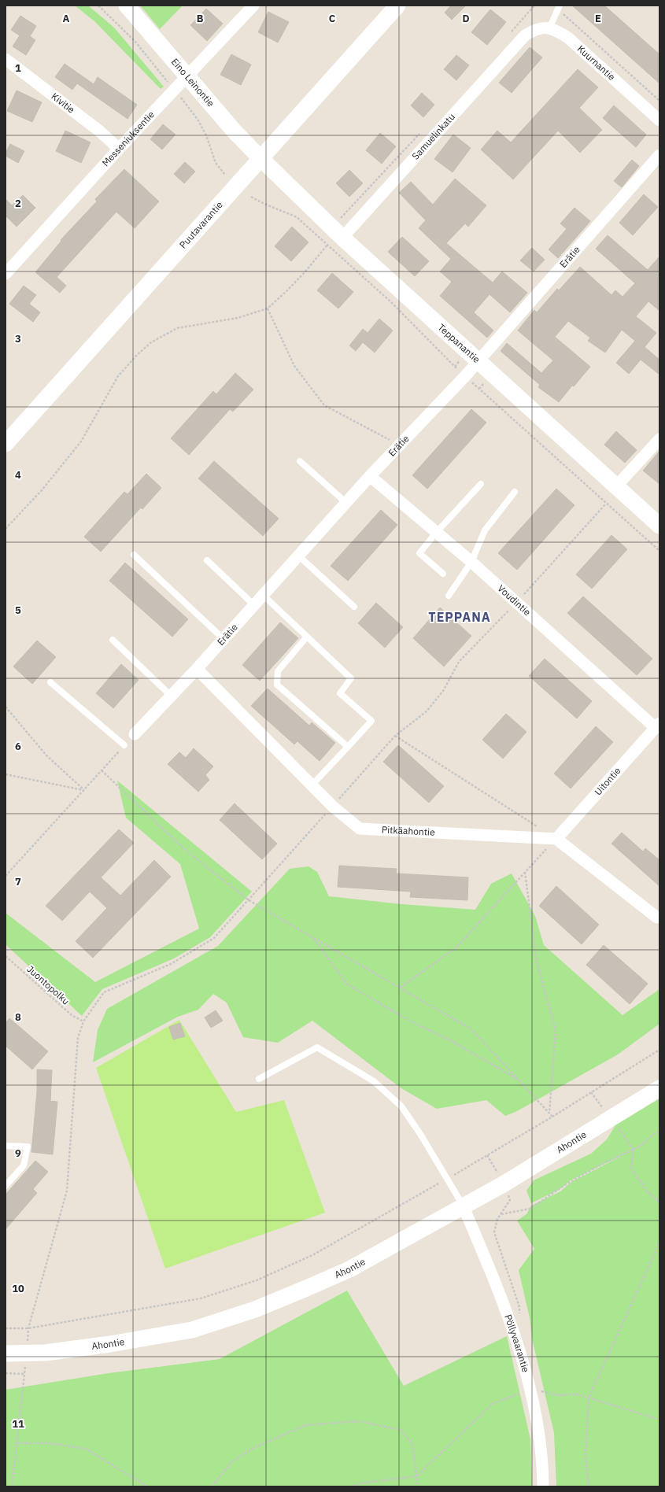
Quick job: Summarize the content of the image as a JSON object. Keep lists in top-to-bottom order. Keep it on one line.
{"streets":{"street":["Kuurnantie","Eino Leinontie","Kivitie","Samuelinkatu","Messeniuksentie","Puutavarantie","Erätie","Teppanantie","Voudintie","Uitontie","Pitkäahontie","Ahontie","Pöllyvaarantie"],"path":["Juontopolku"]},"crossings":[["Kuurnantie","Samuelinkatu"],["Eino Leinontie","Messeniuksentie"],["Eino Leinontie","Puutavarantie"],["Eino Leinontie","Teppanantie"],["Kivitie","Messeniuksentie"],["Samuelinkatu","Teppanantie"],["Puutavarantie","Teppanantie"],["Erätie","Teppanantie"],["Erätie","Voudintie"],["Erätie","Pitkäahontie"],["Voudintie","Uitontie"],["Uitontie","Pitkäahontie"],["Ahontie","Pöllyvaarantie"]],"districts":["TEPPANA"],"grid":{"columns":["A","B","C","D","E"],"rows":["1","2","3","4","5","6","7","8","9","10","11"]}}
